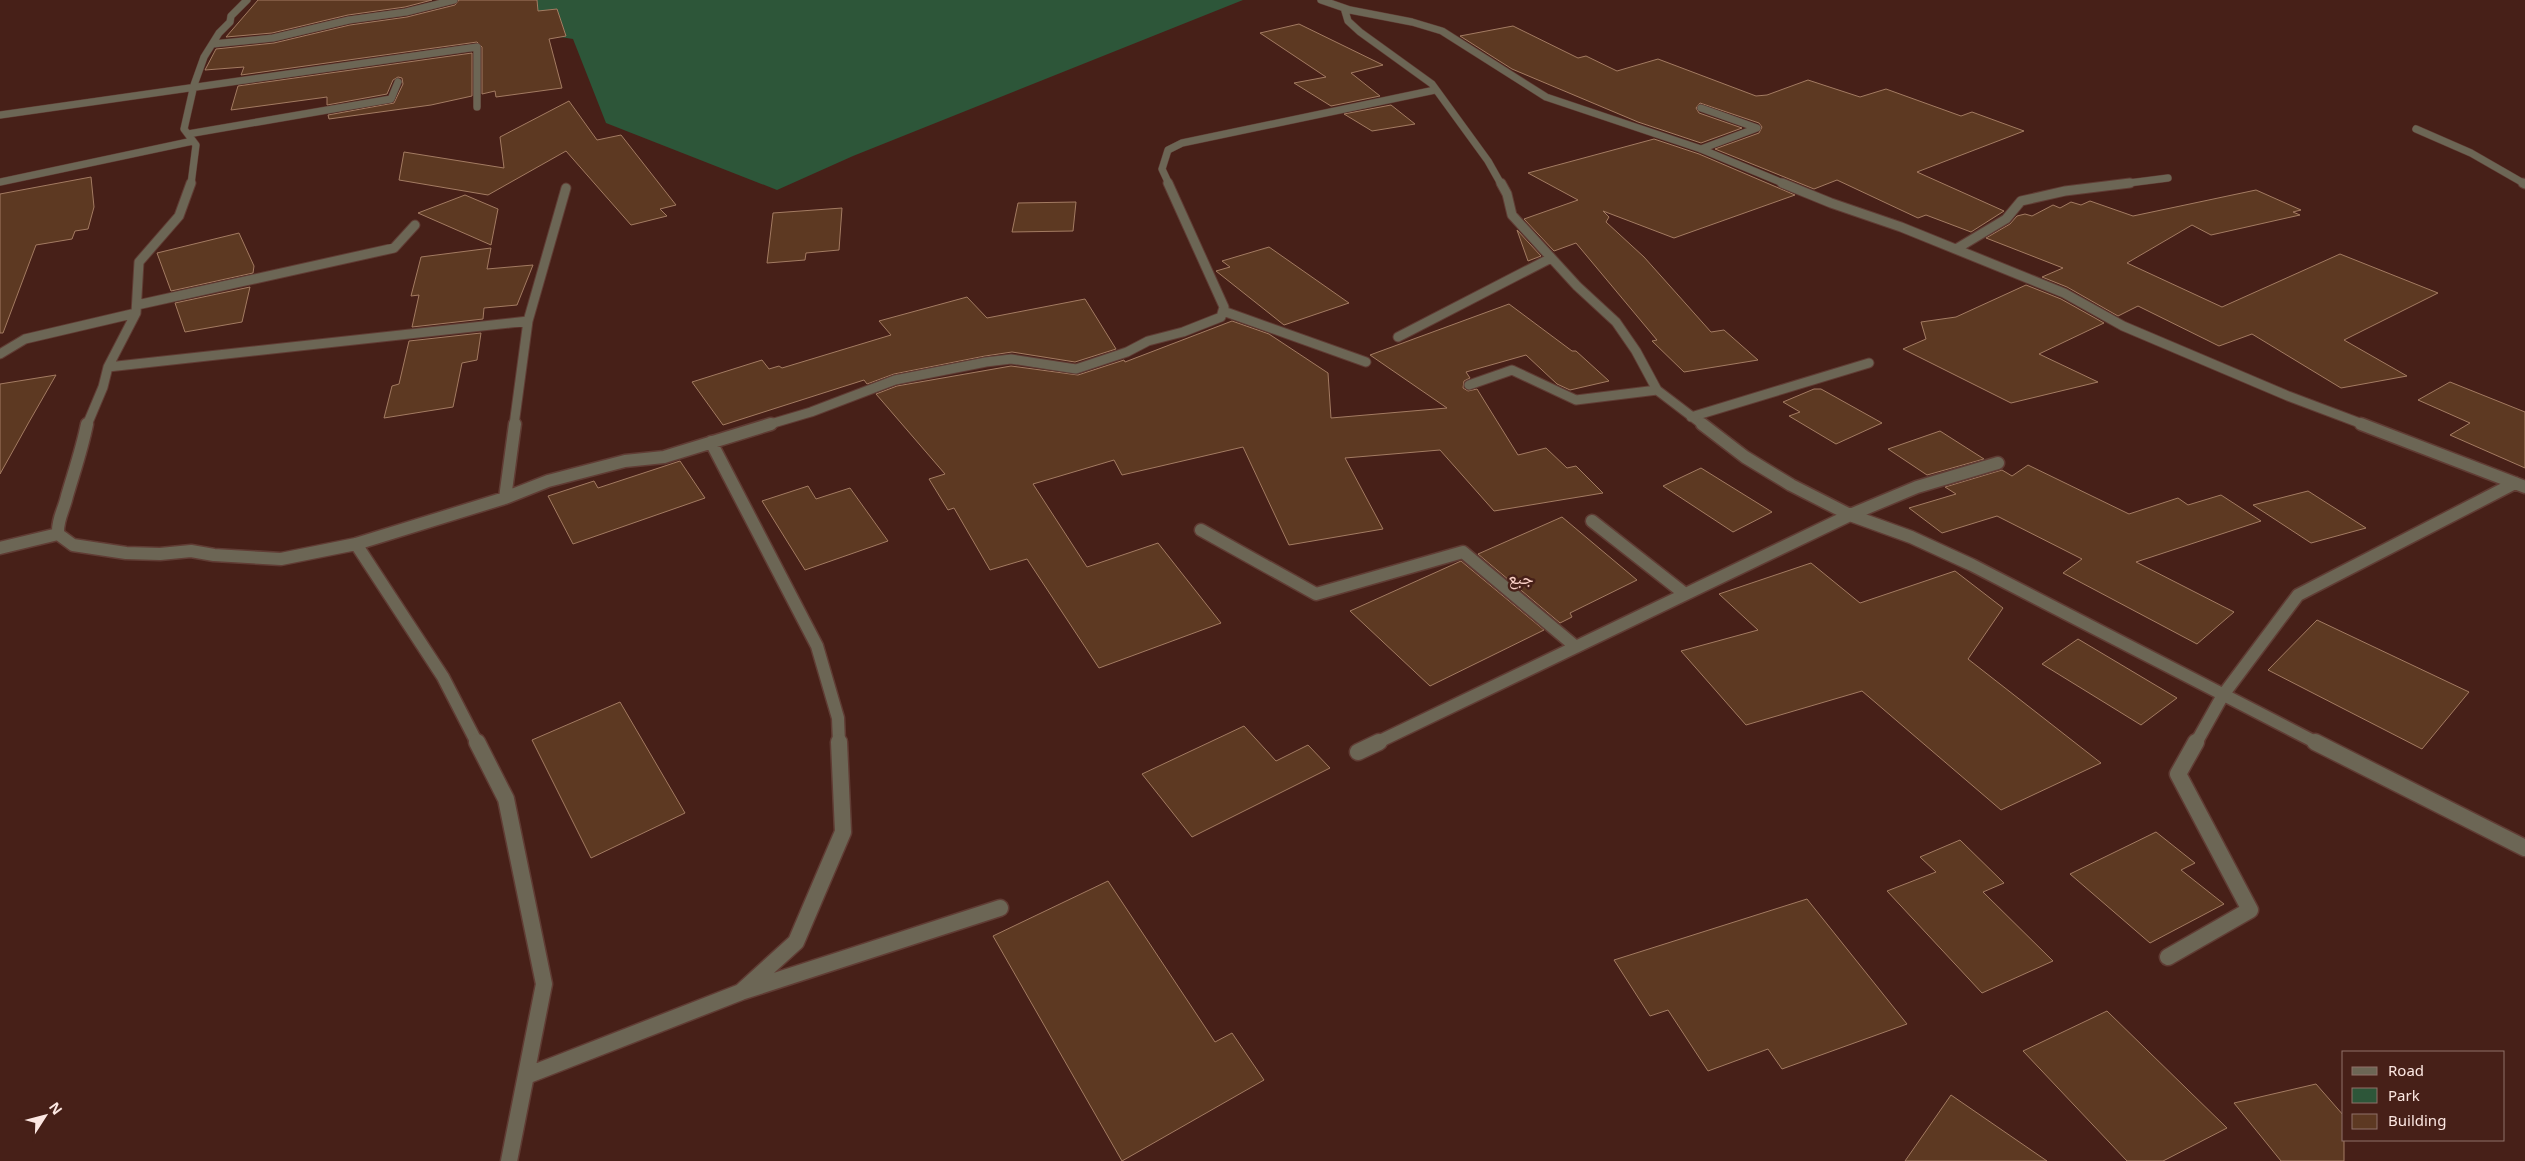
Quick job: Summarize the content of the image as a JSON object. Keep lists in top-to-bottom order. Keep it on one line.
{"districts":["جبع"],"legend":["Road","Park","Building"],"north":"top right"}
